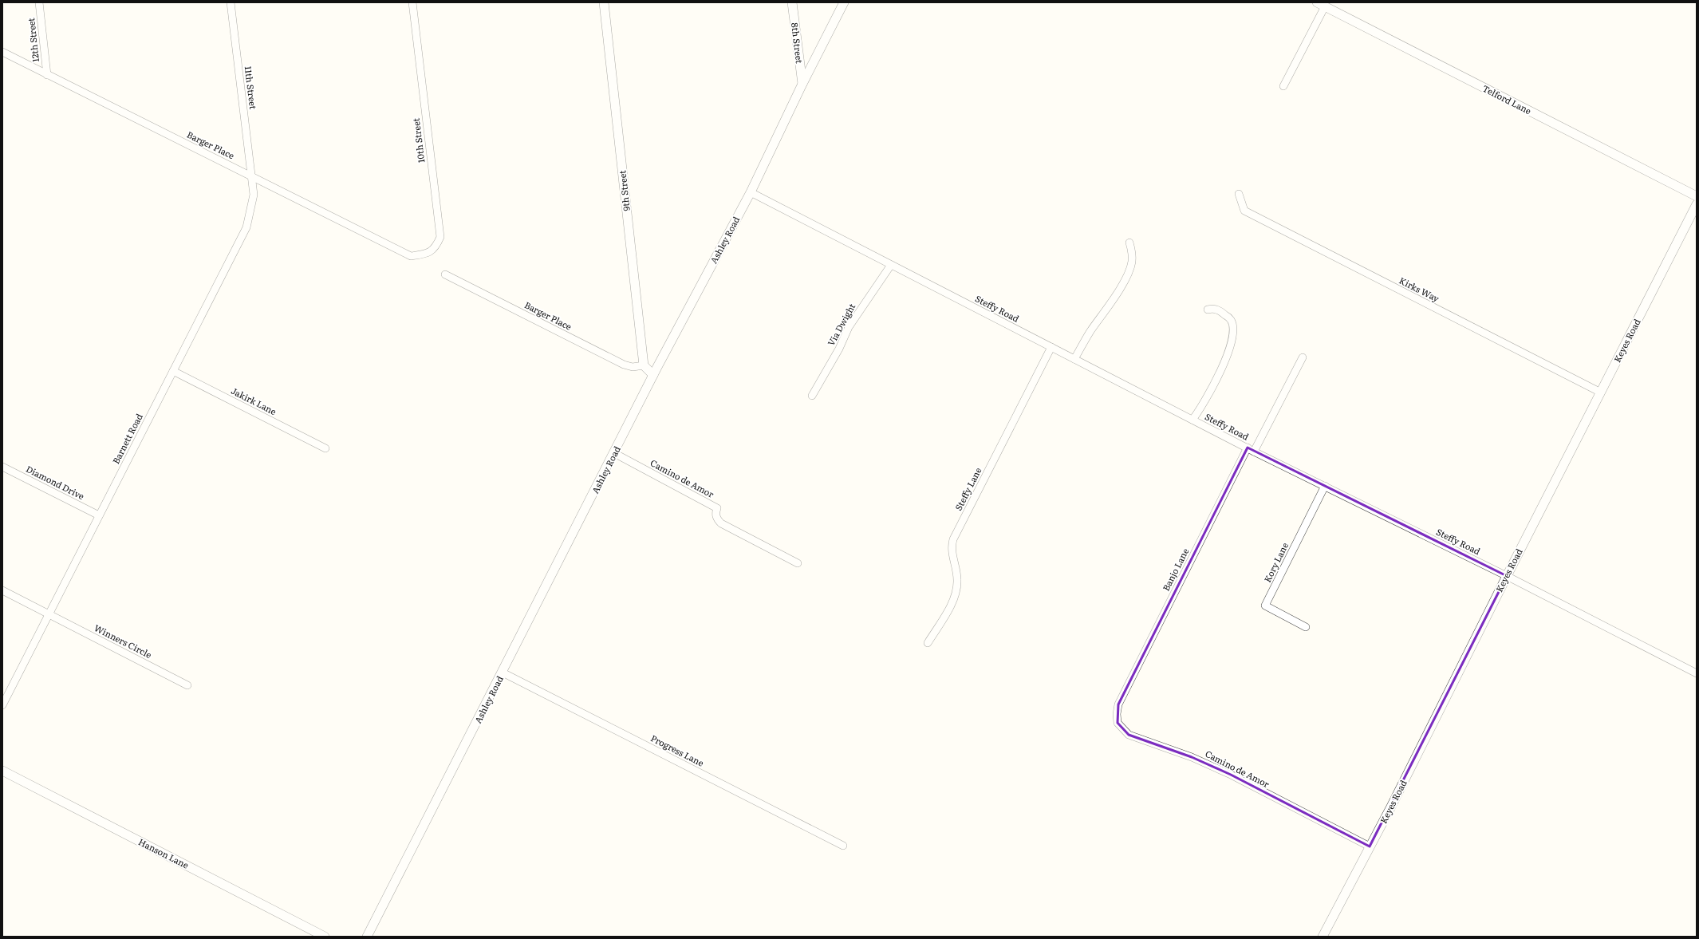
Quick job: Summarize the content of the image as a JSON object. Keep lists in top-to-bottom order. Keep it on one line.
{"streets":{"street":["12th Street","8th Street","11th Street","Telford Lane","10th Street","Barger Place","9th Street","Ashley Road","Kirks Way","Steffy Road","Via Dwight","Keyes Road","Jakirk Lane","Barnett Road","Camino de Amor","Diamond Drive","Steffy Lane","Kory Lane","Banjo Lane","Winners Circle","Progress Lane","Hanson Lane"]},"crossings":[["12th Street","Barger Place"],["8th Street","Ashley Road"],["11th Street","Barger Place"],["11th Street","Barnett Road"],["10th Street","Barger Place"],["Barger Place","9th Street"],["Barger Place","Barnett Road"],["Ashley Road","Steffy Road"],["Ashley Road","Camino de Amor"],["Ashley Road","Progress Lane"],["Kirks Way","Keyes Road"],["Steffy Road","Via Dwight"],["Steffy Road","Keyes Road"],["Steffy Road","Steffy Lane"],["Steffy Road","Kory Lane"],["Steffy Road","Banjo Lane"],["Keyes Road","Camino de Amor"],["Jakirk Lane","Barnett Road"],["Barnett Road","Diamond Drive"],["Barnett Road","Winners Circle"],["Camino de Amor","Banjo Lane"]]}
